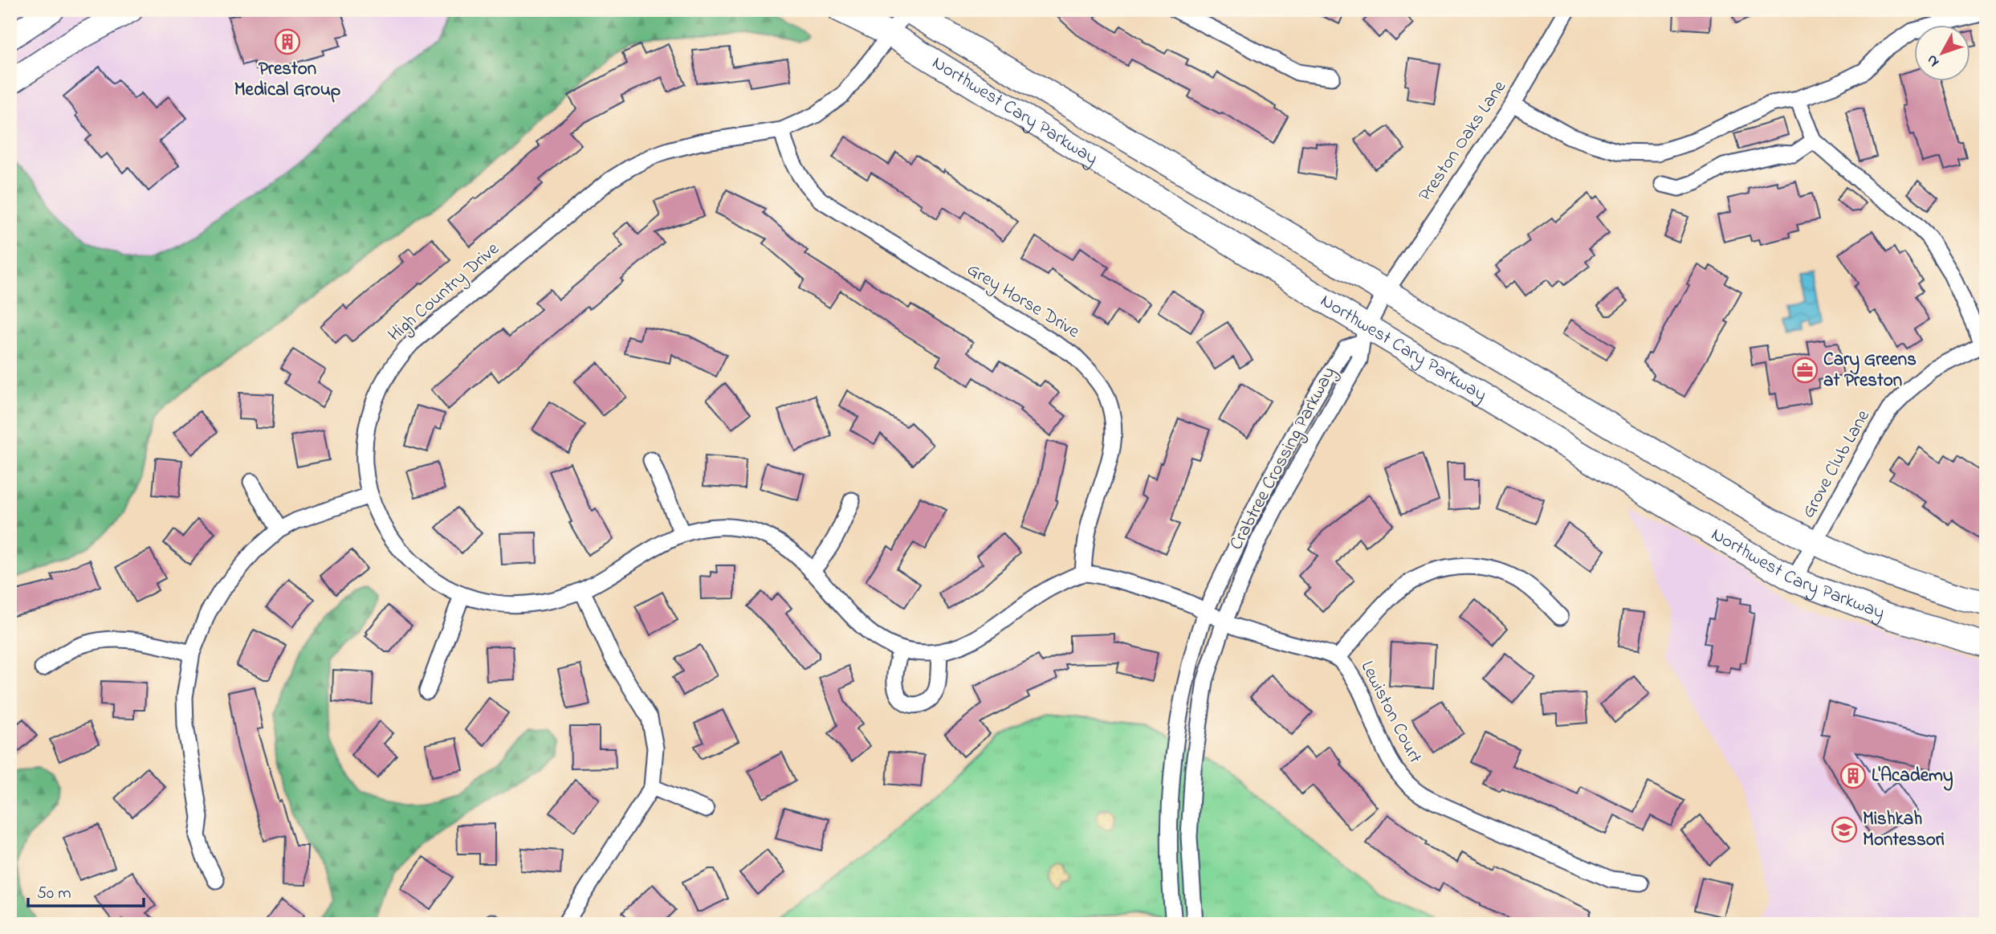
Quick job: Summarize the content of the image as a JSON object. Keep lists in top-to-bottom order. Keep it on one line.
{"streets":{"main road":["Northwest Cary Parkway"],"street":["Preston Oaks Lane","High Country Drive","Grey Horse Drive","Crabtree Crossing Parkway","Grove Club Lane","Lewiston Court"]},"crossings":[["Northwest Cary Parkway","Preston Oaks Lane"],["Northwest Cary Parkway","High Country Drive"],["Northwest Cary Parkway","Crabtree Crossing Parkway"],["Northwest Cary Parkway","Grove Club Lane"],["Preston Oaks Lane","Crabtree Crossing Parkway"],["High Country Drive","Grey Horse Drive"],["Crabtree Crossing Parkway","Lewiston Court"]],"places":{"building":["Preston Medical Group","L'Academy"],"office":["Cary Greens at Preston"],"school or university":["Mishkah Montessori"]},"scale_bar":"50 m","north":"bottom left"}
